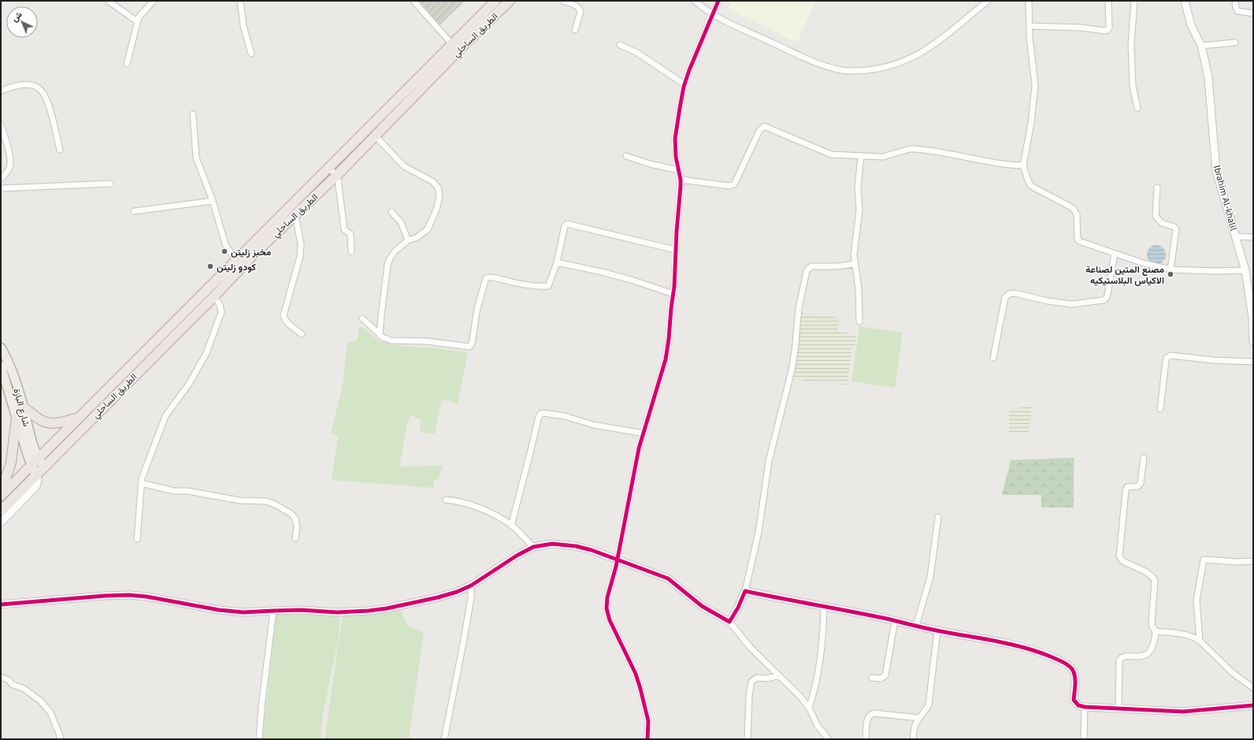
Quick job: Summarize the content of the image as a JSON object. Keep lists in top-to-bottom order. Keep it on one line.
{"streets":{"highway":["الطريق الساحلي"],"main road":["شارع البازة"],"street":["Ibrahim Al-khalil"]},"crossings":[["الطريق الساحلي","شارع البازة"]],"places":["مخبز زليتن","كودو زليتن","مصنع المتين لصناعة الاكياس البلاستيكيه"],"north":"top left"}
